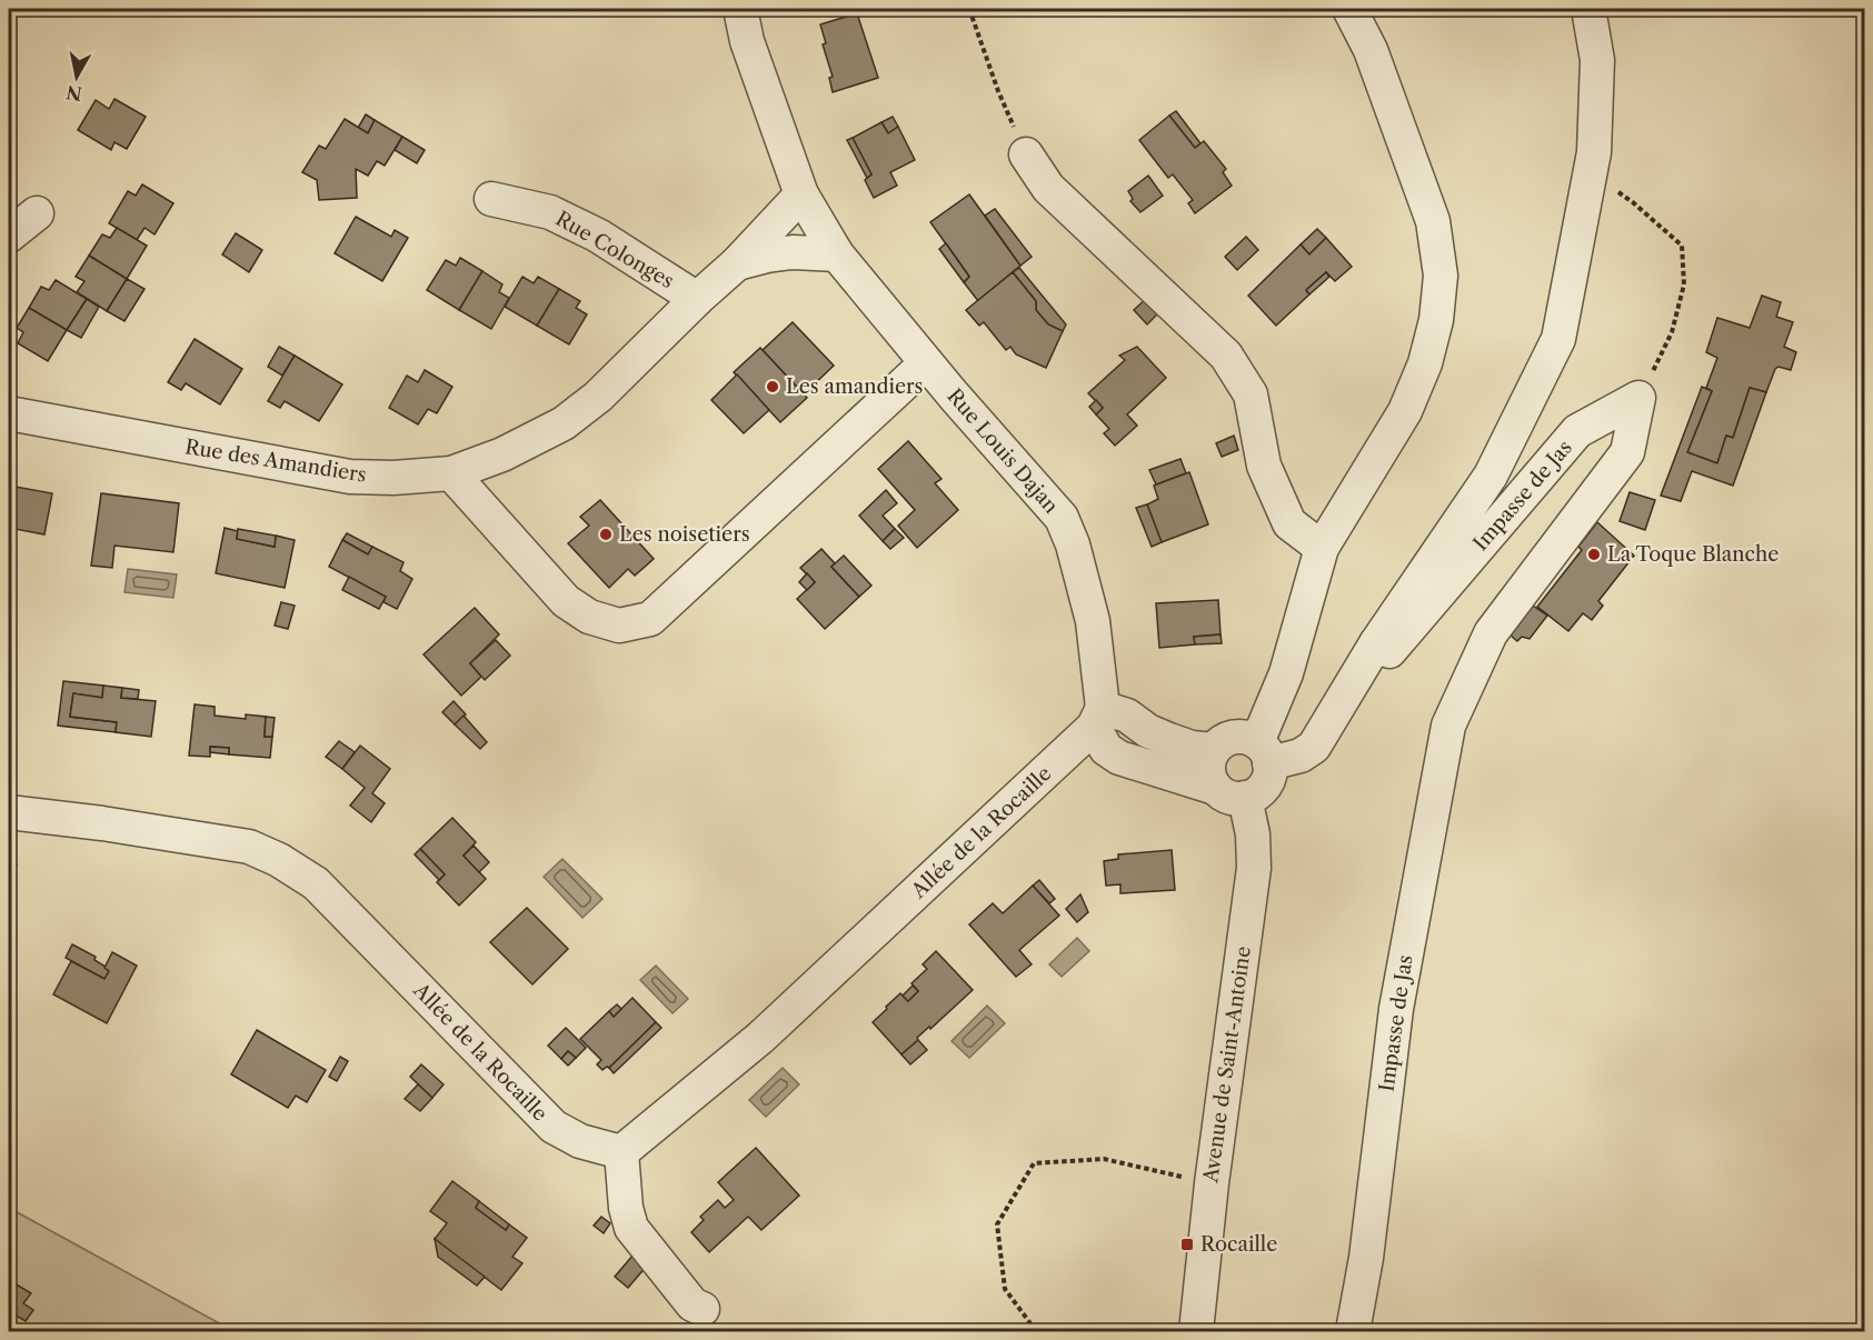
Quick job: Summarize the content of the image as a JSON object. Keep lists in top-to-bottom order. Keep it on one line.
{"streets":{"street":["Rue Colonges","Rue Louis Dajan","Rue des Amandiers","Impasse de Jas","Allée de la Rocaille","Avenue de Saint-Antoine"]},"crossings":[["Rue Colonges","Rue des Amandiers"],["Rue Louis Dajan","Rue des Amandiers"],["Rue Louis Dajan","Allée de la Rocaille"]],"places":{"other":["Les amandiers","Les noisetiers","La Toque Blanche"],"transit":["Rocaille"]},"north":"bottom"}
